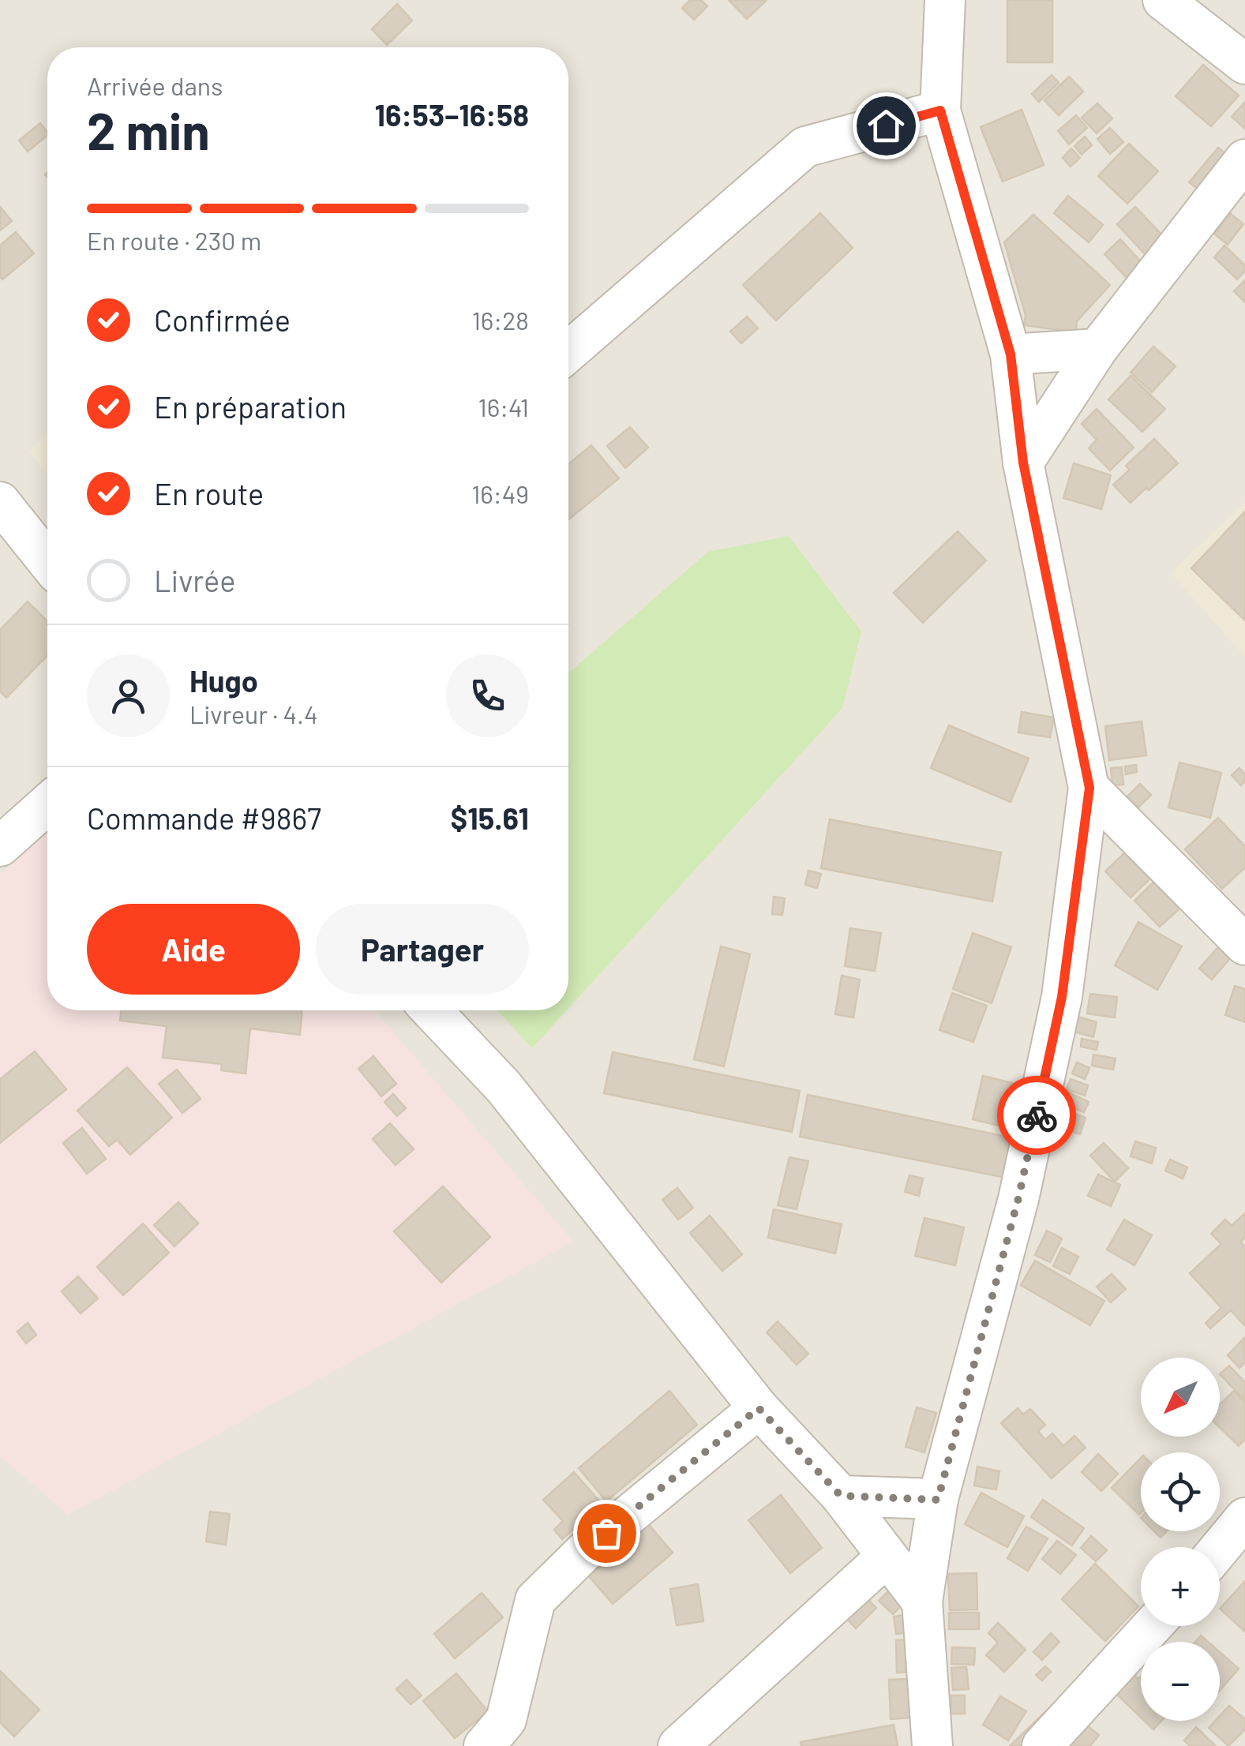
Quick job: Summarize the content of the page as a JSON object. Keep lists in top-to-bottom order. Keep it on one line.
{"north":"bottom left","page":{"heading":["2 min","Arrivée dans","16:53–16:58"],"panel":["Hugo","Livreur · 4.4","Commande #9867","$15.61"],"bar":"En route · 230 m","list":[["Confirmée","16:28"],["En préparation","16:41"],["En route","16:49"],"Livrée"],"buttons":["Aide","Partager"],"map_buttons":["+","−"]}}
